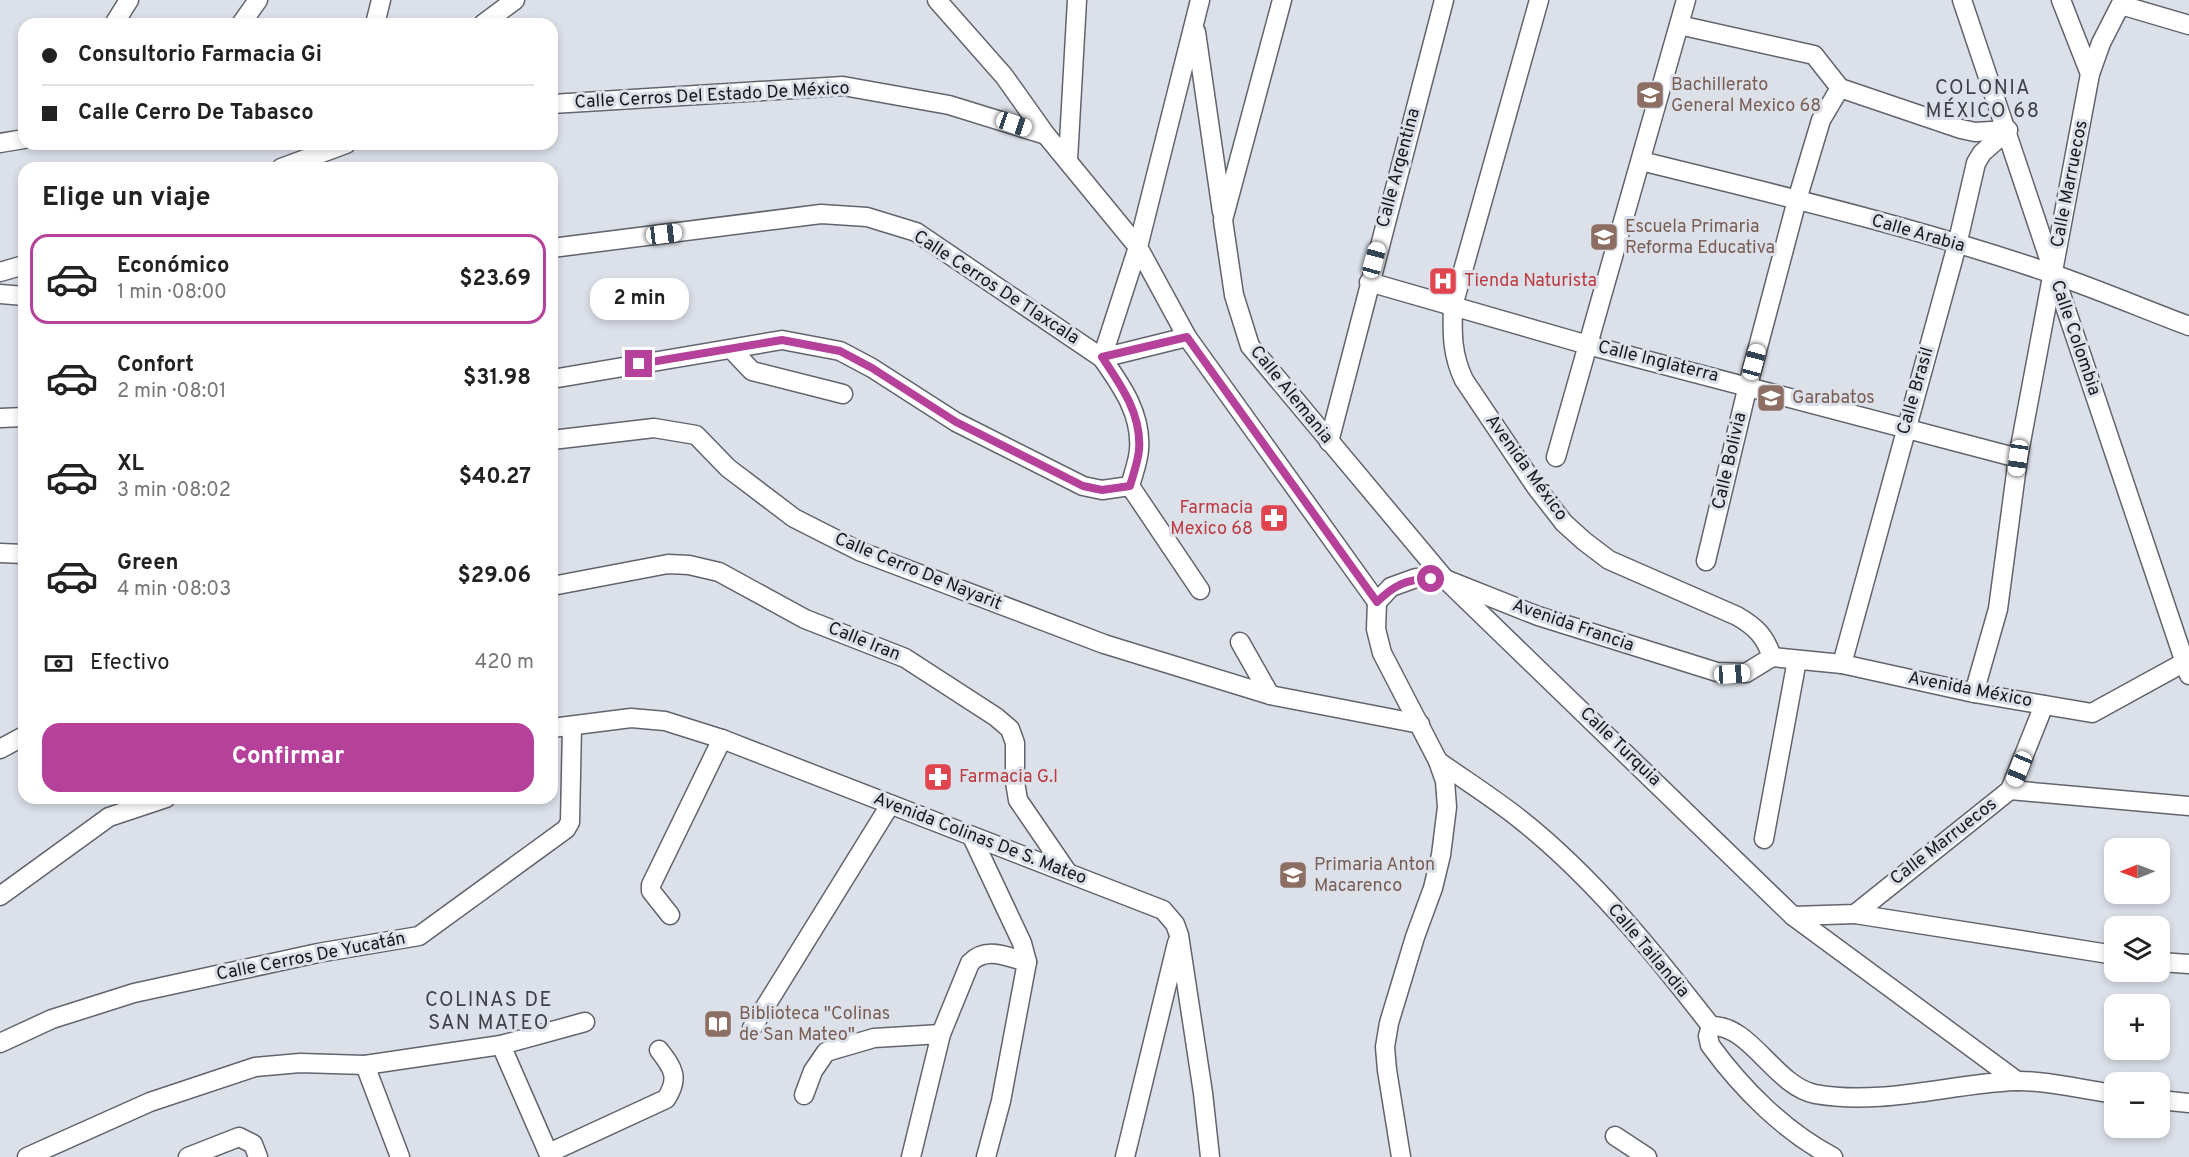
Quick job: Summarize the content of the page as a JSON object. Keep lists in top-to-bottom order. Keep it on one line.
{"streets":{"street":["Calle Cerros Del Estado De México","Calle Argentina","Calle Marruecos","Calle Arabia","Calle Cerros De Tlaxcala","Calle Colombia","Calle Inglaterra","Calle Brasil","Calle Alemania","Calle Bolivia","Avenida México","Calle Cerro De Nayarit","Avenida Francia","Calle Iran","Calle Turquia","Avenida Colinas De S. Mateo","Calle Tailandia","Calle Cerros De Yucatán"]},"crossings":[["Calle Argentina","Calle Inglaterra"],["Calle Argentina","Calle Alemania"],["Calle Marruecos","Calle Arabia"],["Calle Marruecos","Calle Colombia"],["Calle Marruecos","Calle Inglaterra"],["Calle Marruecos","Avenida México"],["Calle Arabia","Calle Colombia"],["Calle Arabia","Calle Brasil"],["Calle Arabia","Calle Bolivia"],["Calle Colombia","Calle Brasil"],["Calle Colombia","Avenida México"],["Calle Inglaterra","Calle Brasil"],["Calle Inglaterra","Calle Bolivia"],["Calle Inglaterra","Avenida México"],["Calle Brasil","Avenida México"],["Calle Alemania","Avenida Francia"],["Calle Alemania","Calle Turquia"],["Avenida México","Avenida Francia"],["Avenida Francia","Calle Turquia"],["Calle Iran","Avenida Colinas De S. Mateo"],["Avenida Colinas De S. Mateo","Calle Cerros De Yucatán"]],"districts":["COLONIA MÉXICO 68","COLINAS DE SAN MATEO"],"places":{"school or university":["Bachillerato General Mexico 68","Escuela Primaria Reforma Educativa","Garabatos","Primaria Anton Macarenco"],"hospital":["Tienda Naturista"],"pharmacy":["Farmacia Mexico 68","Farmacia G.I"],"library":["Biblioteca \"Colinas de San Mateo\""]},"north":"left","page":{"banner":["Consultorio Farmacia Gi","Calle Cerro De Tabasco"],"heading":"Elige un viaje","list":[{"name":"Económico","note":"1 min · 08:00","value":"$23.69"},{"name":"Confort","note":"2 min · 08:01","value":"$31.98"},{"name":"XL","note":"3 min · 08:02","value":"$40.27"},{"name":"Green","note":"4 min · 08:03","value":"$29.06"}],"bubble":"2 min","pay":["Efectivo","420 m"],"buttons":"Confirmar","map_buttons":["+","−"]}}
